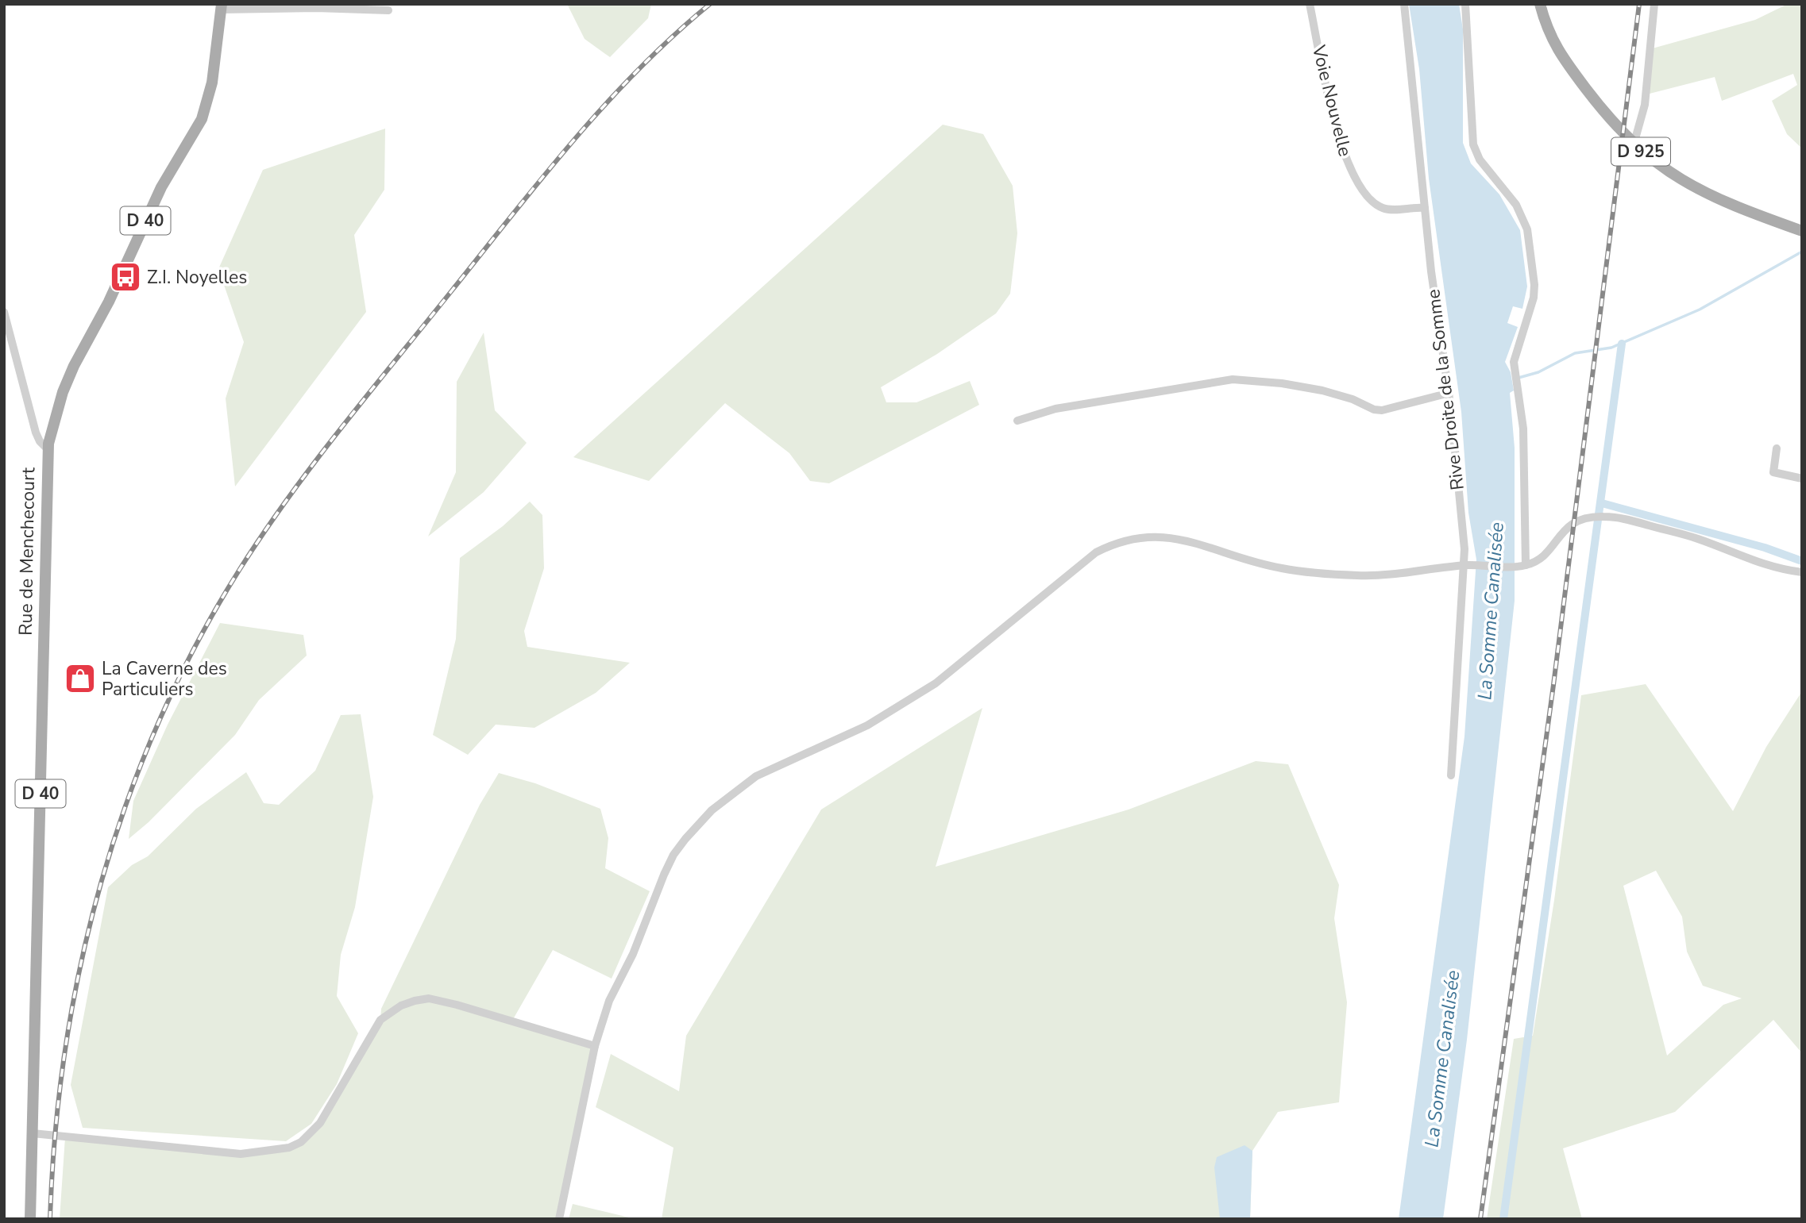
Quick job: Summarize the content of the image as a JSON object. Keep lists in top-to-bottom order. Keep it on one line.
{"streets":{"main road":["D 925","D 40","Rue de Menchecourt"],"street":["Voie Nouvelle","Rive Droite de la Somme"]},"crossings":[["Voie Nouvelle","Rive Droite de la Somme"],["D 40","Rue de Menchecourt"]],"water":["La Somme Canalisée"],"places":{"bus stop":["Z.I. Noyelles"],"shop":["La Caverne des Particuliers"]}}
